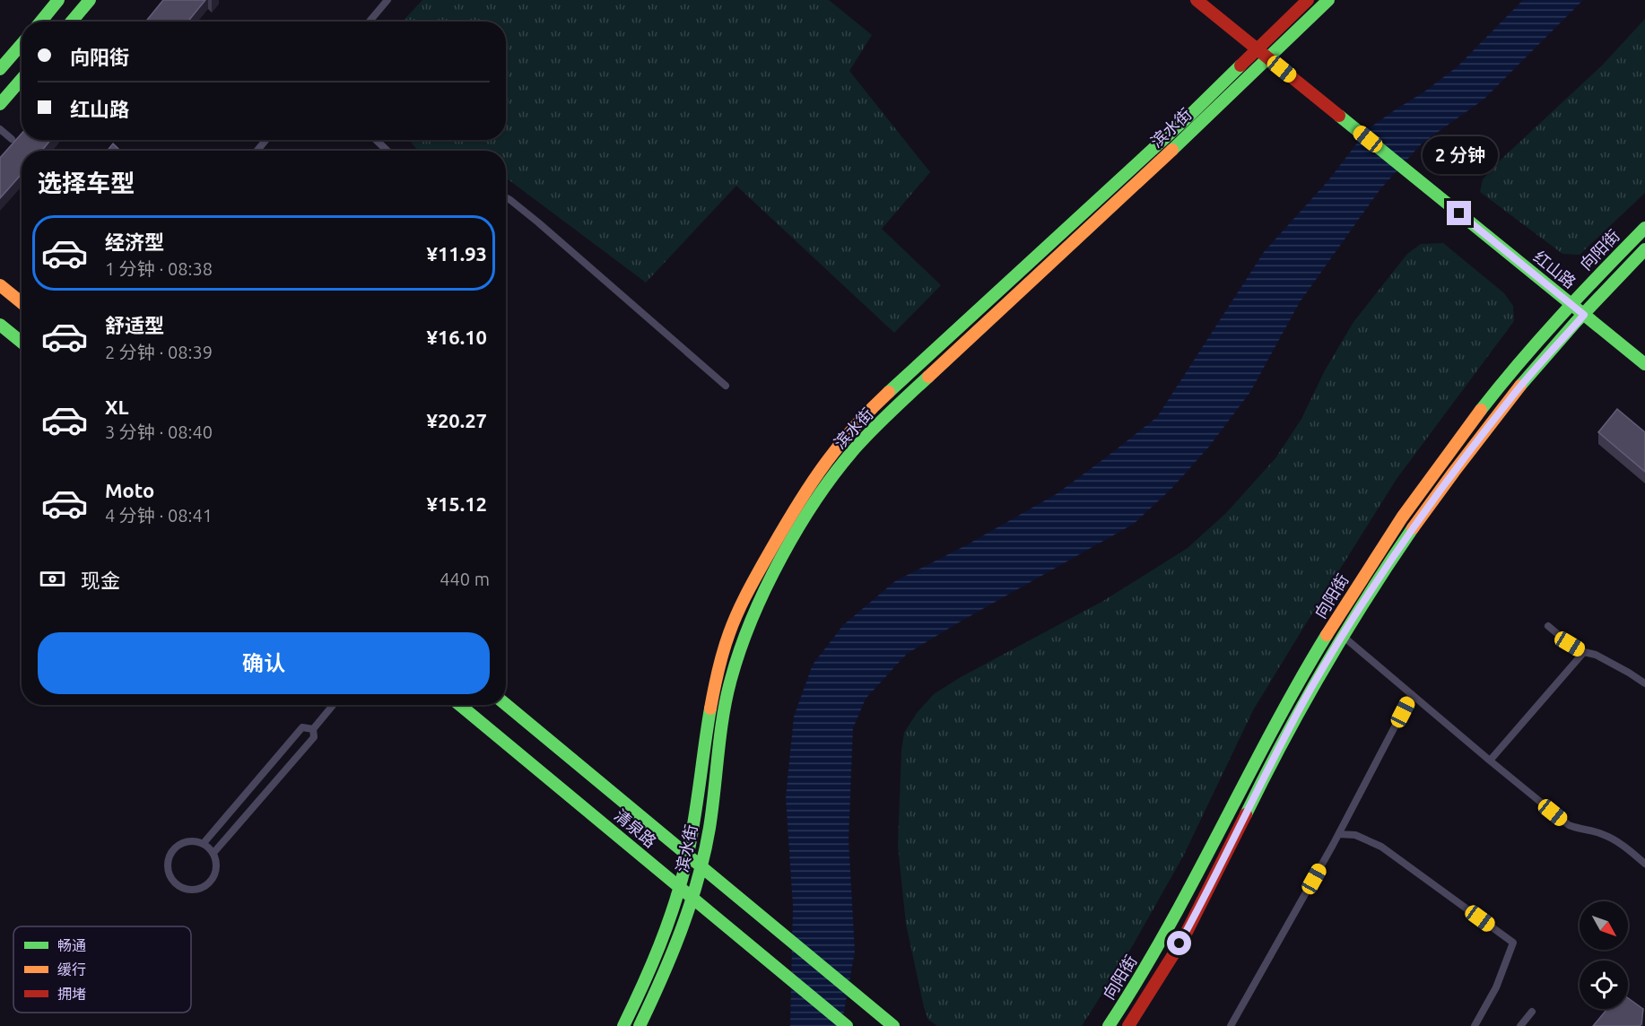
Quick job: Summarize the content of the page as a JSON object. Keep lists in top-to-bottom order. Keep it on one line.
{"streets":{"street":["滨水街","向阳街","红山路","清泉路"]},"crossings":[["滨水街","红山路"],["滨水街","清泉路"],["向阳街","红山路"]],"legend":["畅通","缓行","拥堵"],"north":"bottom right","page":{"banner":["向阳街","红山路"],"bubble":"2 分钟","heading":"选择车型","list":[{"name":"经济型","note":"1 分钟 · 08:38","value":"¥11.93"},{"name":"舒适型","note":"2 分钟 · 08:39","value":"¥16.10"},{"name":"XL","note":"3 分钟 · 08:40","value":"¥20.27"},{"name":"Moto","note":"4 分钟 · 08:41","value":"¥15.12"}],"pay":["现金","440 m"],"buttons":"确认"}}
